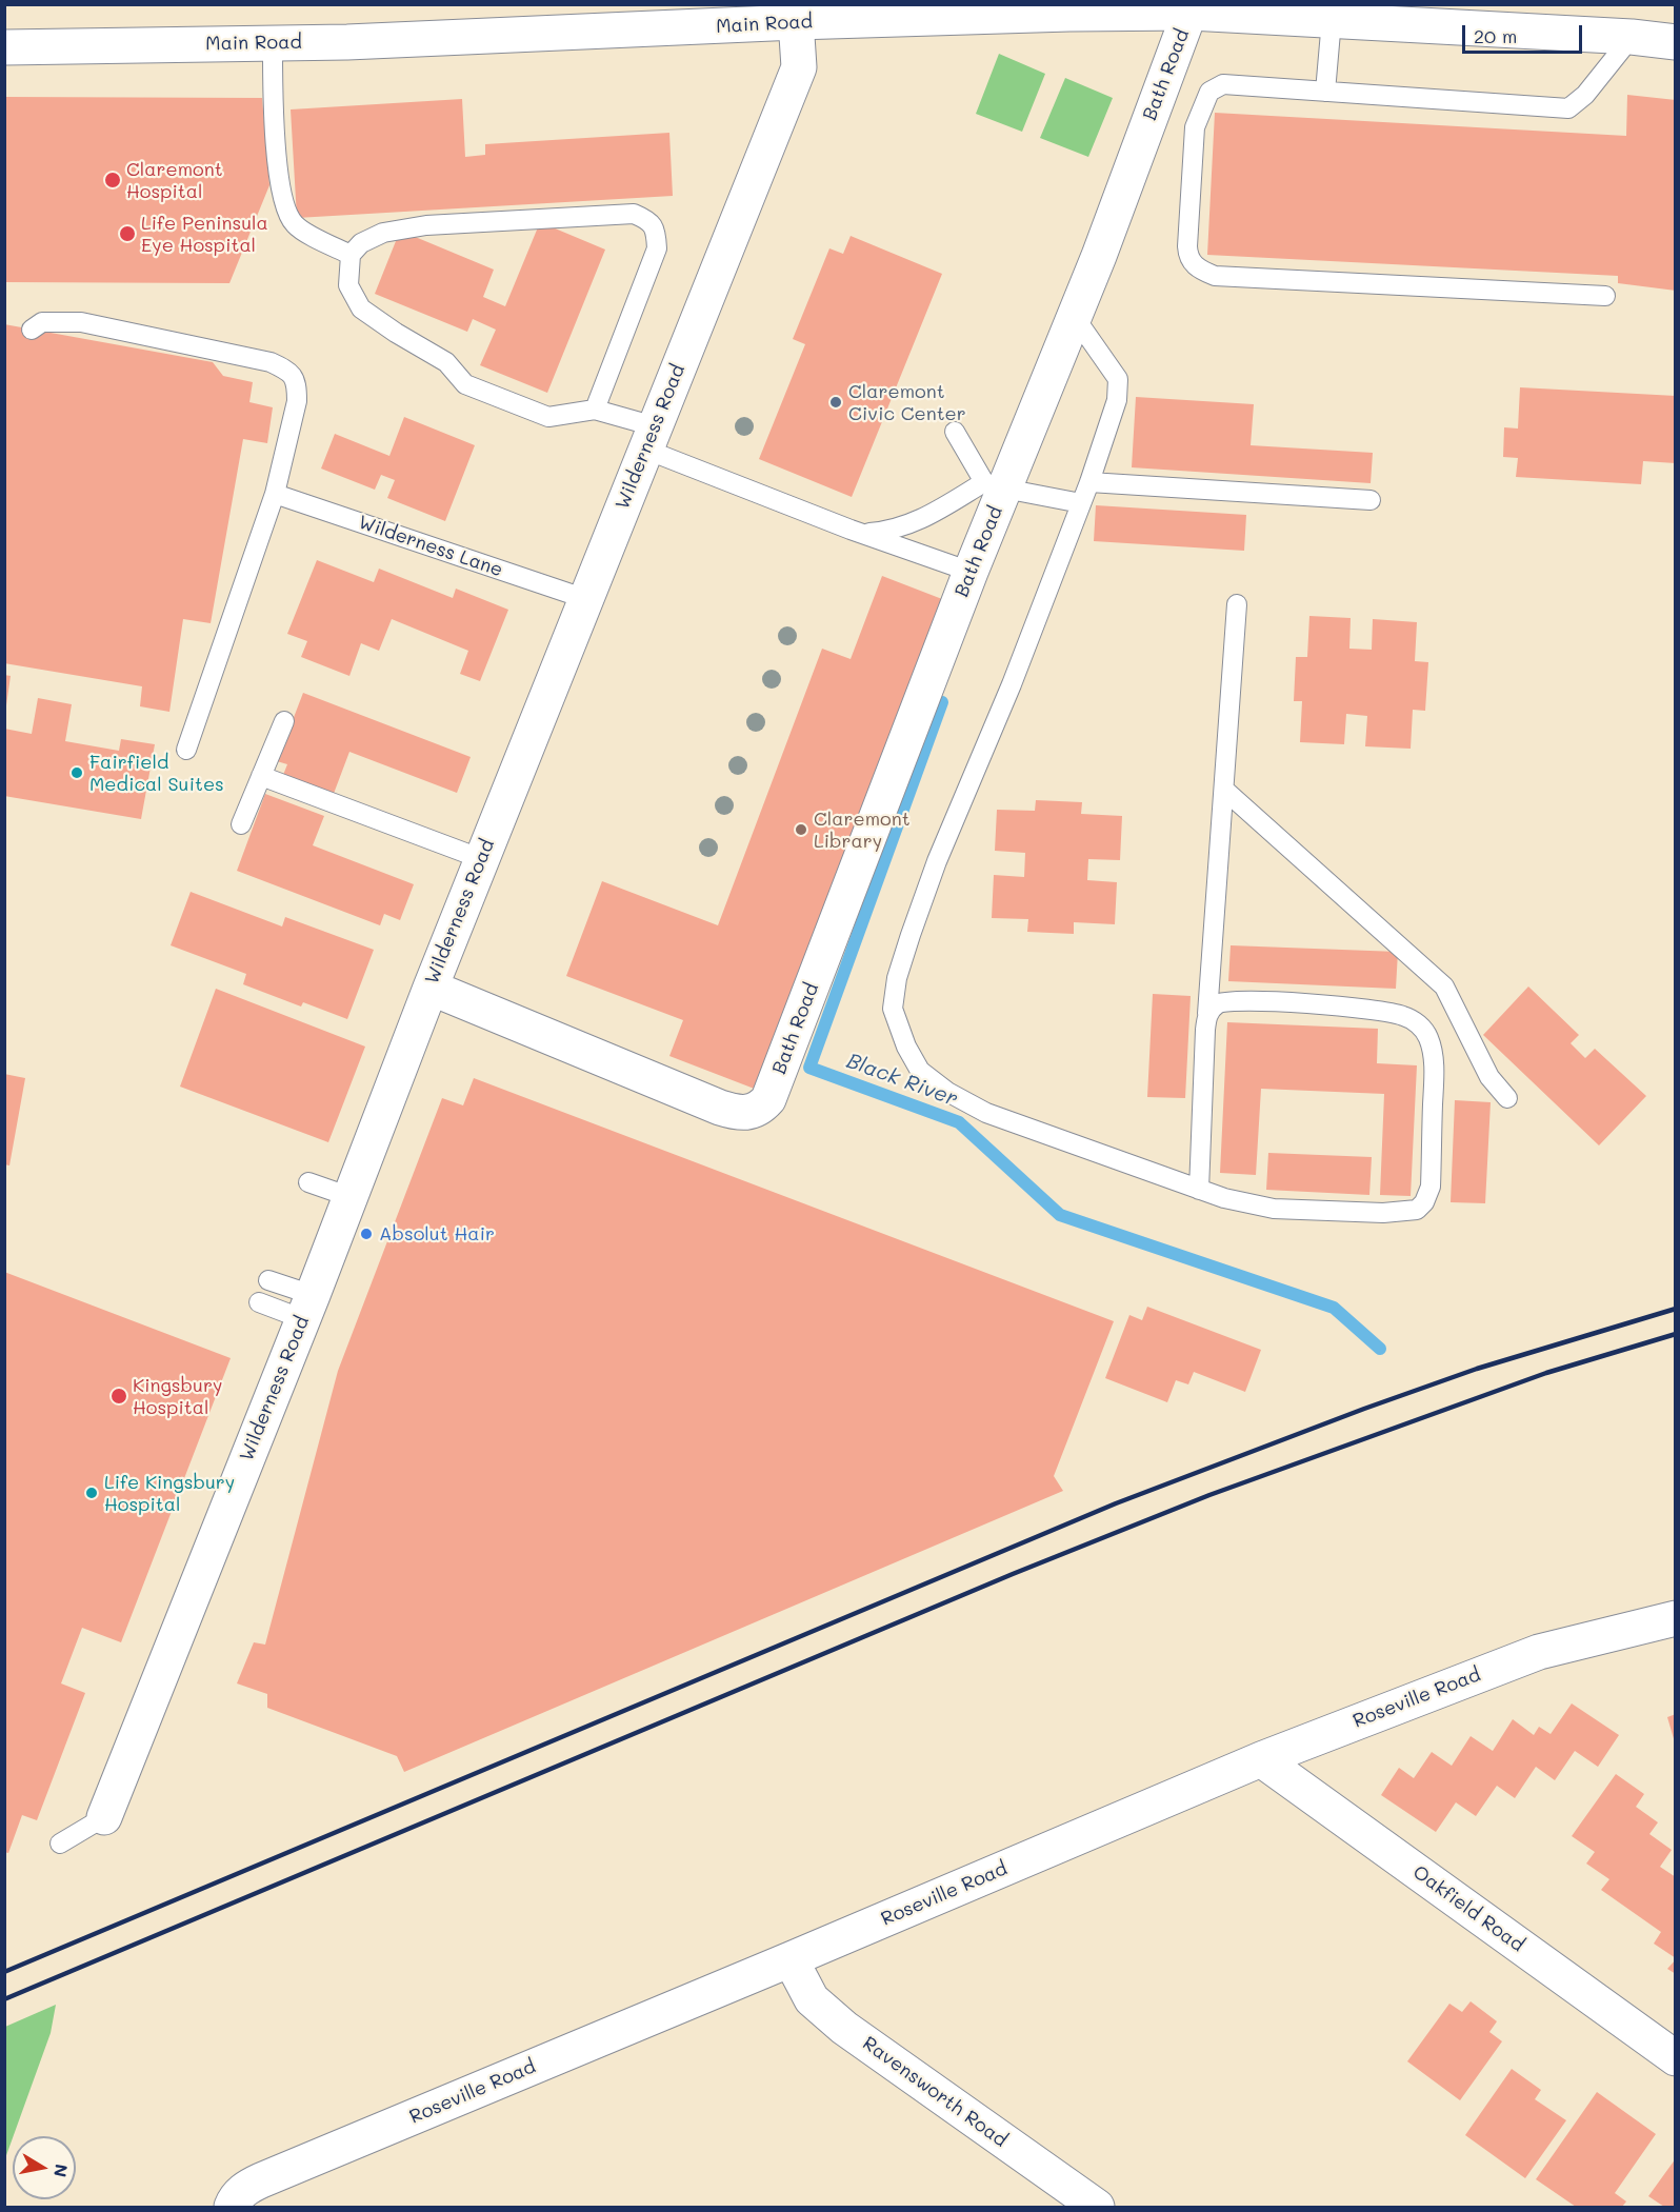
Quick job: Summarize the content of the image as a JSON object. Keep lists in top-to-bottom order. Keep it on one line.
{"streets":{"street":["Main Road","Bath Road","Wilderness Road","Roseville Road","Oakfield Road","Ravensworth Road"],"lane":["Wilderness Lane"]},"crossings":[["Main Road","Bath Road"],["Main Road","Wilderness Road"],["Bath Road","Wilderness Road"],["Wilderness Road","Wilderness Lane"],["Roseville Road","Oakfield Road"],["Roseville Road","Ravensworth Road"]],"water":["Black River"],"places":["Claremont Hospital","Life Peninsula Eye Hospital","Claremont Civic Center","Fairfield Medical Suites","Claremont Library","Absolut Hair","Kingsbury Hospital","Life Kingsbury Hospital"],"scale_bar":"20 m","north":"right"}
